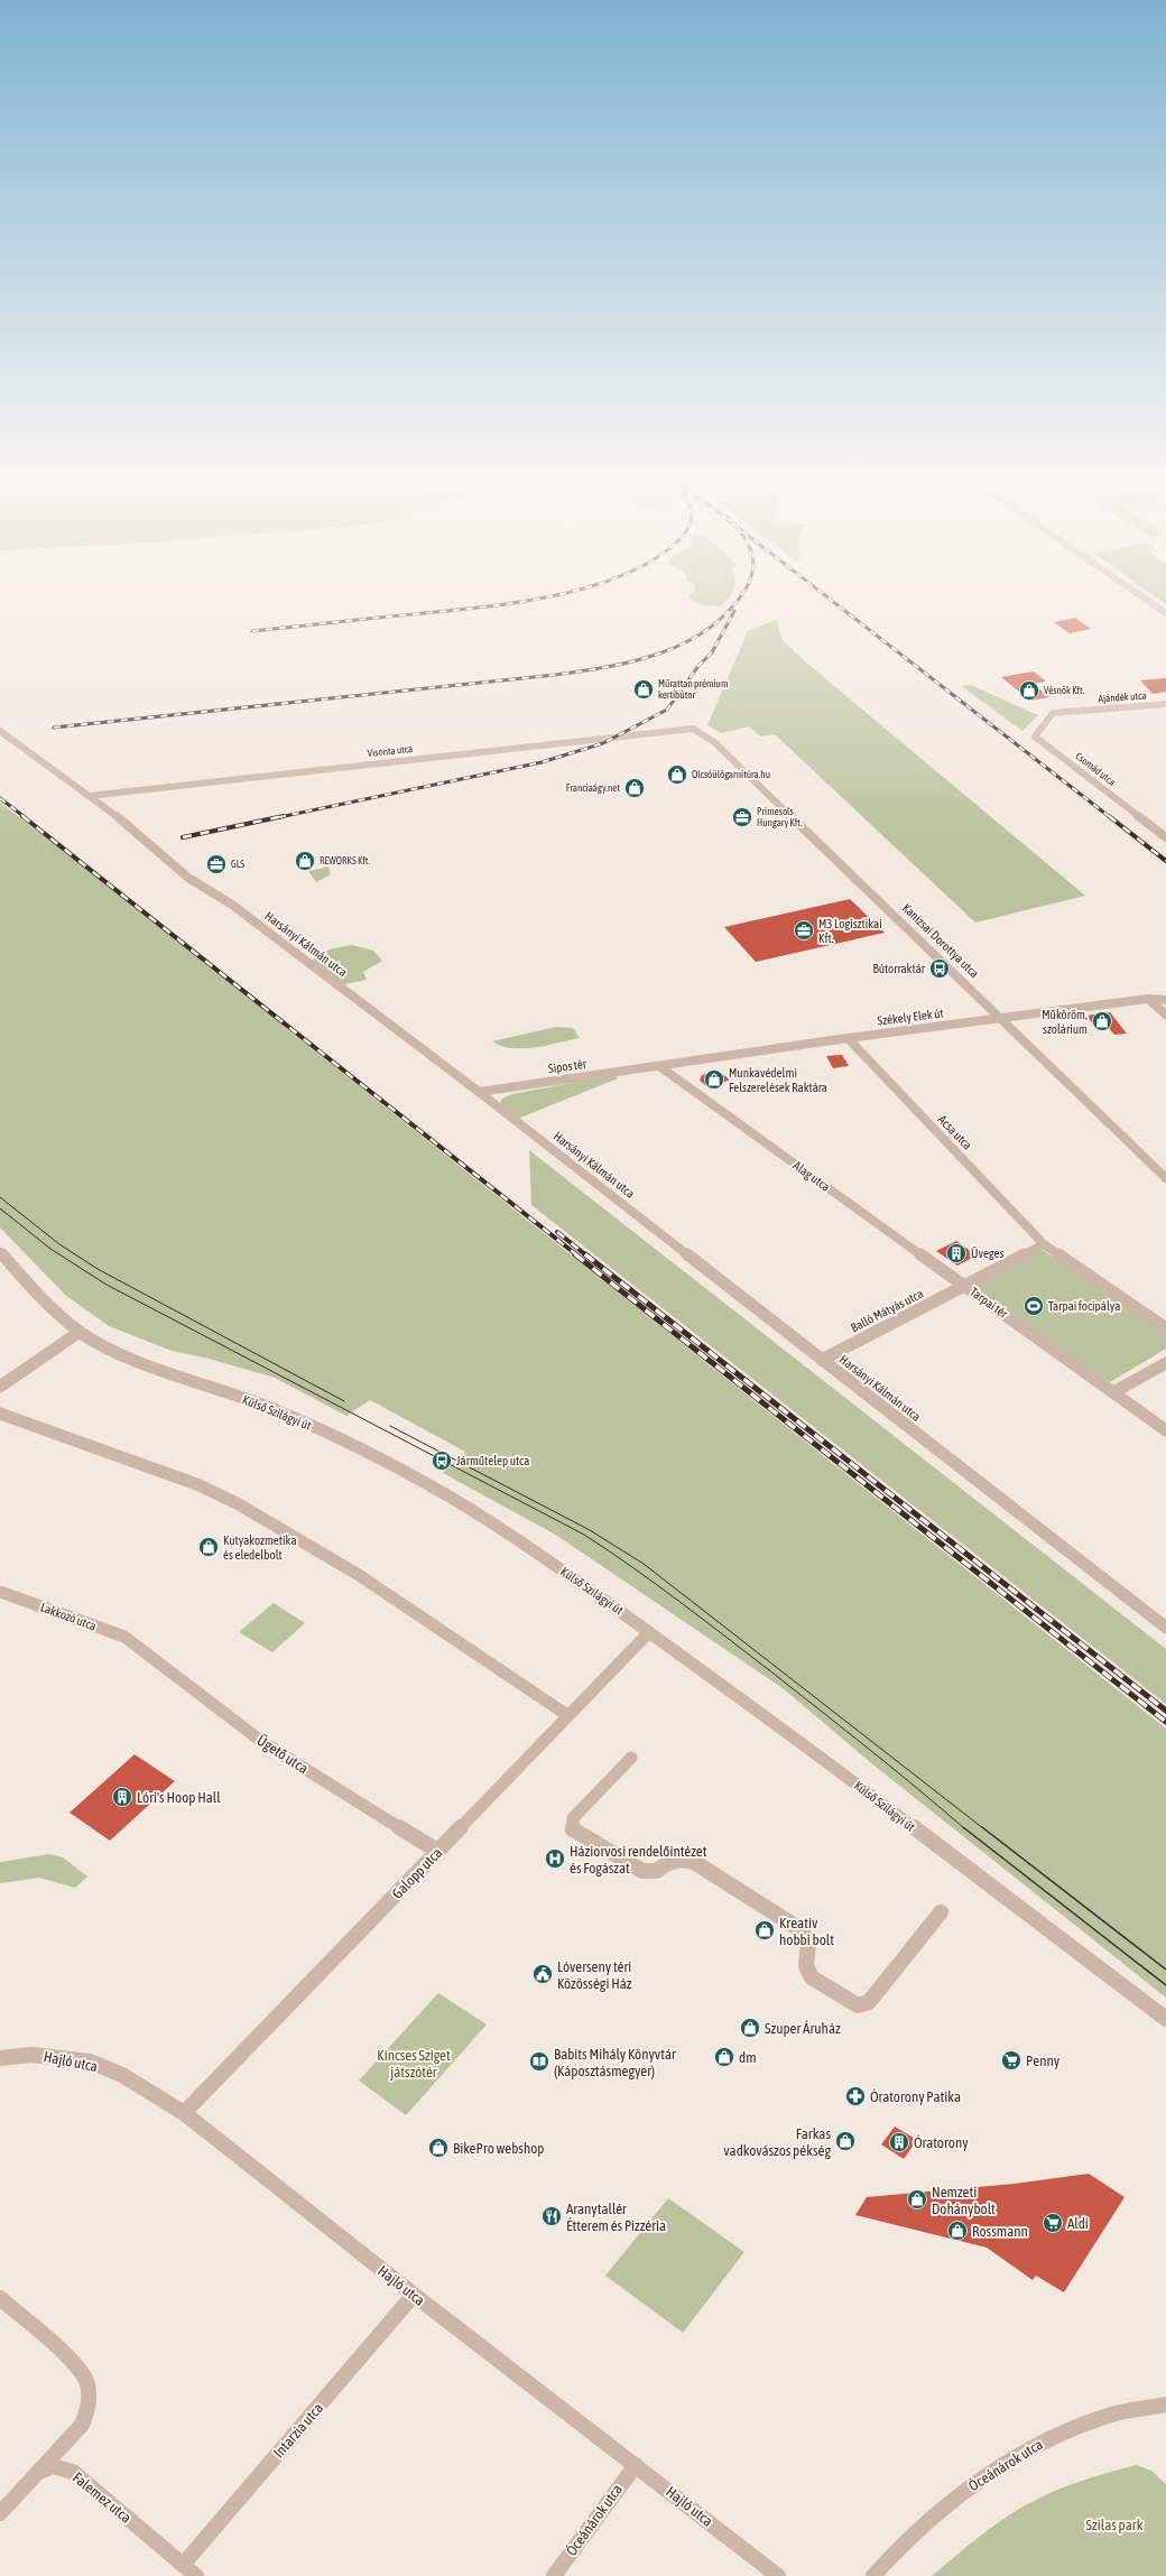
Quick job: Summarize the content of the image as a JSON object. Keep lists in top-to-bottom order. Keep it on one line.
{"streets":{"street":["Ajándék utca","Visonta utca","Csomád utca","Kanizsai Dorottya utca","Harsányi Kálmán utca","Székely Elek út","Sipos tér","Acsa utca","Alag utca","Tarpai tér","Balló Mátyás utca","Külső Szilágyi út","Lakkozó utca","Ügető utca","Galopp utca","Hajló utca","Intarzia utca","Óceánárok utca","Falemez utca"]},"crossings":[["Ajándék utca","Csomád utca"],["Visonta utca","Kanizsai Dorottya utca"],["Visonta utca","Harsányi Kálmán utca"],["Kanizsai Dorottya utca","Székely Elek út"],["Harsányi Kálmán utca","Sipos tér"],["Harsányi Kálmán utca","Balló Mátyás utca"],["Székely Elek út","Sipos tér"],["Székely Elek út","Acsa utca"],["Székely Elek út","Alag utca"],["Sipos tér","Alag utca"],["Acsa utca","Tarpai tér"],["Alag utca","Tarpai tér"],["Alag utca","Balló Mátyás utca"],["Tarpai tér","Balló Mátyás utca"],["Külső Szilágyi út","Galopp utca"],["Lakkozó utca","Ügető utca"],["Ügető utca","Galopp utca"],["Galopp utca","Hajló utca"],["Hajló utca","Intarzia utca"],["Hajló utca","Óceánárok utca"],["Intarzia utca","Falemez utca"]],"parks":["Kincses Sziget játszótér","Szilas park"],"places":{"shop":["Műrattan prémium kertibútor","Vésnök Kft.","Olcsóülőgarnitúra.hu","Franciaágy.net","REWORKS Kft.","Műköröm, szolárium","Munkavédelmi Felszerelések Raktára","Kutyakozmetika és eledelbolt","Kreatív hobbi bolt","Szuper Áruház","dm","Farkas vadkovászos pékség","BikePro webshop","Nemzeti Dohánybolt","Rossmann"],"office":["Primesols Hungary Kft.","GLS","M3 Logisztikai Kft."],"bus stop":["Bútorraktár","Járműtelep utca"],"building":["Üveges","Lóri's Hoop Hall","Óratorony"],"sports":["Tarpai focipálya"],"hospital":["Háziorvosi rendelőintézet és Fogászat"],"public building":["Lóverseny téri Közösségi Ház"],"supermarket":["Penny","Aldi"],"library":["Babits Mihály Könyvtár (Káposztásmegyer)"],"pharmacy":["Óratorony Patika"],"restaurant":["Aranytallér Étterem és Pizzéria"]}}
